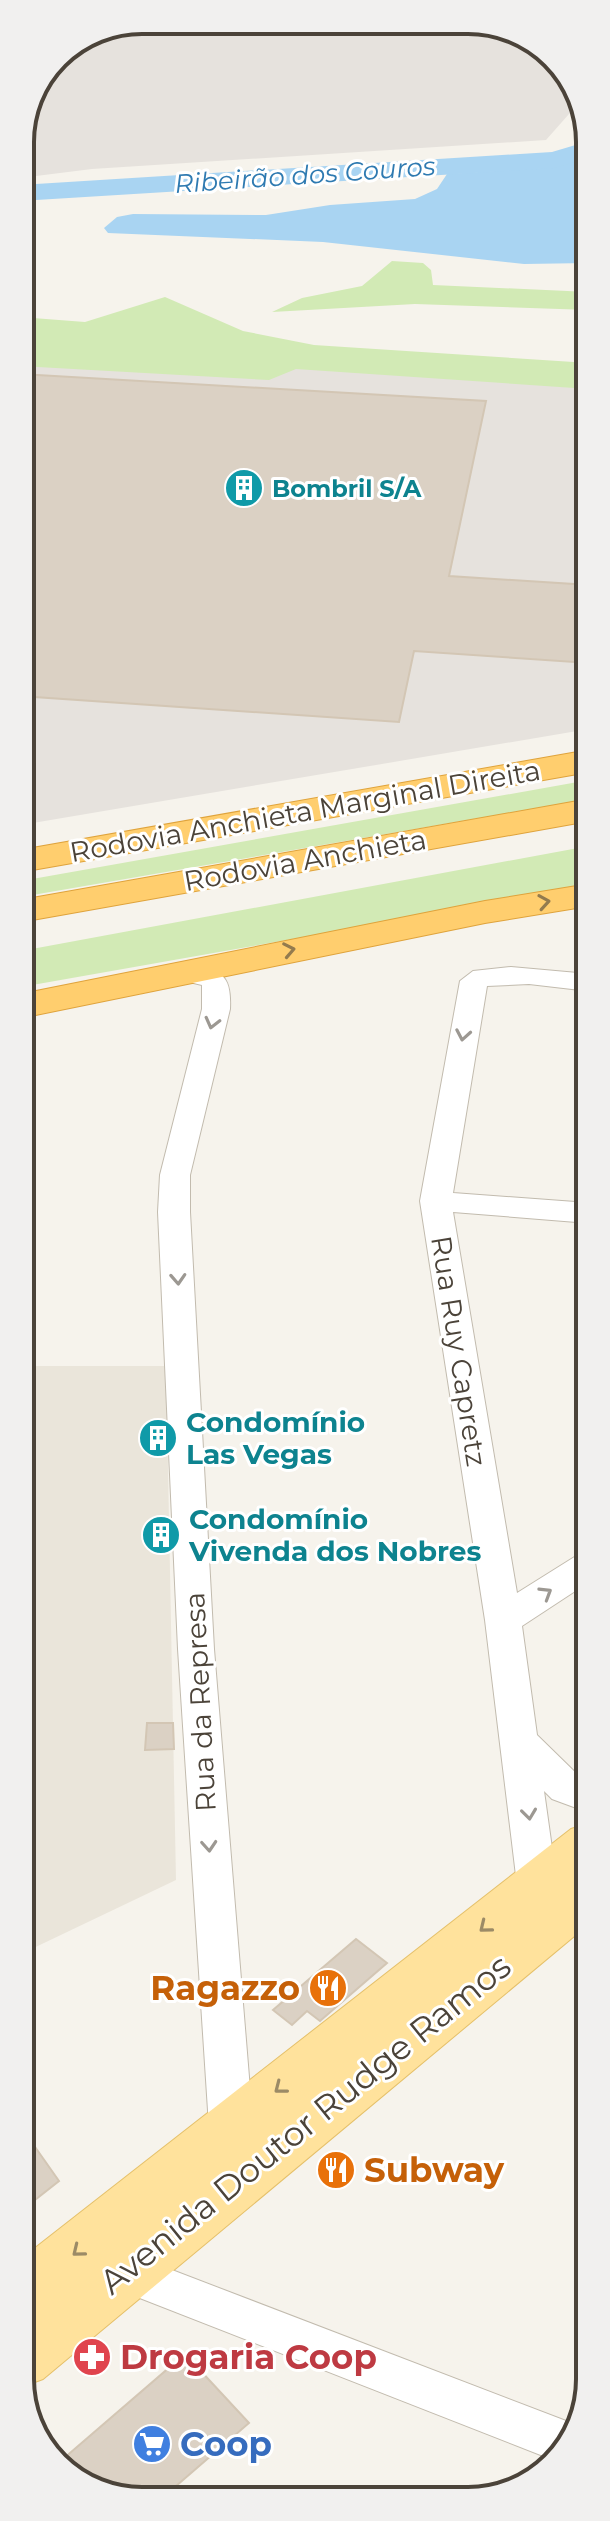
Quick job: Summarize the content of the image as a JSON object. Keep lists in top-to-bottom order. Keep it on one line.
{"streets":{"highway":["Rodovia Anchieta Marginal Direita","Rodovia Anchieta"],"main road":["Avenida Doutor Rudge Ramos"],"street":["Rua Ruy Capretz","Rua da Represa"]},"crossings":[["Rua da Represa","Avenida Doutor Rudge Ramos"]],"one_way":["Rua da Represa"],"water":["Ribeirão dos Couros"],"places":{"building":["Bombril S/A","Condomínio Las Vegas","Condomínio Vivenda dos Nobres"],"restaurant":["Ragazzo","Subway"],"pharmacy":["Drogaria Coop"],"supermarket":["Coop"]}}
